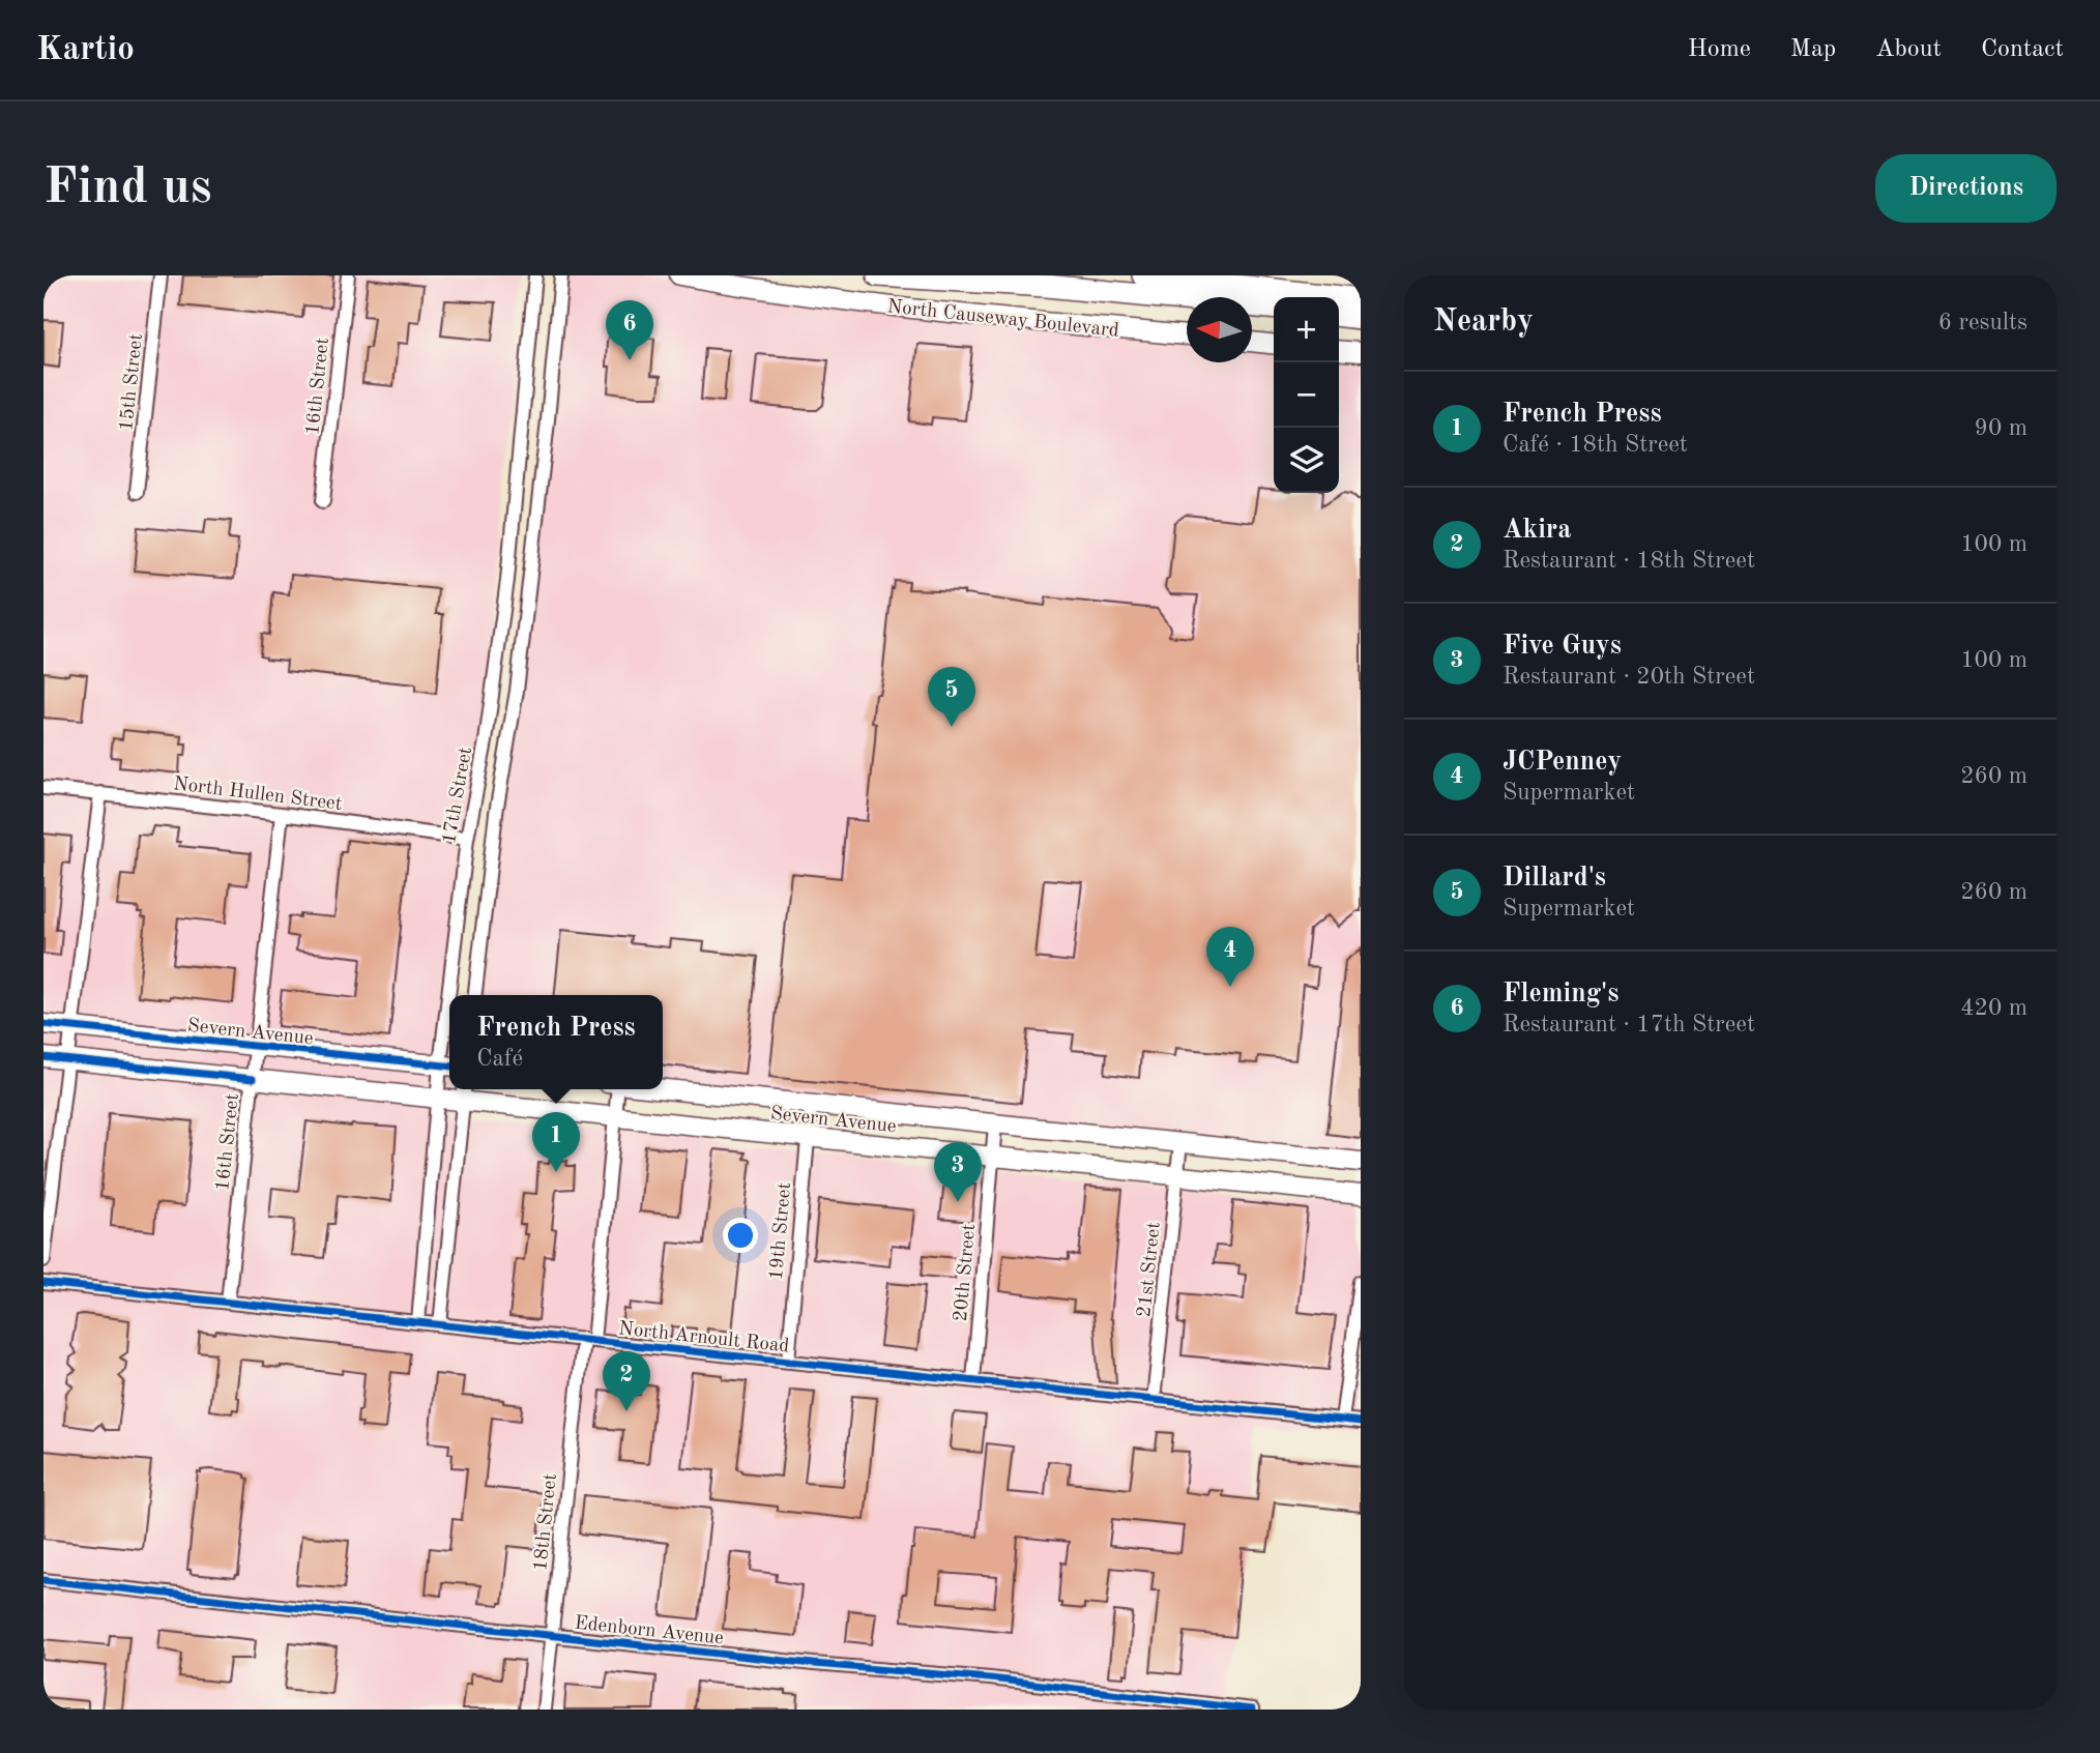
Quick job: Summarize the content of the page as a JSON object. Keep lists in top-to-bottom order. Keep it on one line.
{"streets":{"highway":["North Causeway Boulevard"],"street":["15th Street","16th Street","North Hullen Street","17th Street","Severn Avenue","19th Street","21st Street","20th Street","North Arnoult Road","18th Street","Edenborn Avenue"]},"crossings":[["16th Street","North Hullen Street"],["16th Street","Severn Avenue"],["16th Street","North Arnoult Road"],["North Hullen Street","17th Street"],["17th Street","Severn Avenue"],["17th Street","North Arnoult Road"],["Severn Avenue","19th Street"],["Severn Avenue","21st Street"],["Severn Avenue","20th Street"],["Severn Avenue","18th Street"],["19th Street","North Arnoult Road"],["21st Street","North Arnoult Road"],["20th Street","North Arnoult Road"],["North Arnoult Road","18th Street"],["18th Street","Edenborn Avenue"]],"north":"left","page":{"header":"Kartio","nav":["Home","Map","About","Contact"],"buttons":"Directions","title":"Find us","heading":["Nearby","6 results"],"map_buttons":["+","−"],"pins":["6","5","4","1","3","2"],"list":[{"mark":"1","name":"French Press","note":"Café · 18th Street","value":"90 m"},{"mark":"2","name":"Akira","note":"Restaurant · 18th Street","value":"100 m"},{"mark":"3","name":"Five Guys","note":"Restaurant · 20th Street","value":"100 m"},{"mark":"4","name":"JCPenney","note":"Supermarket","value":"260 m"},{"mark":"5","name":"Dillard's","note":"Supermarket","value":"260 m"},{"mark":"6","name":"Fleming's","note":"Restaurant · 17th Street","value":"420 m"}],"popup":["French Press","Café"]}}
